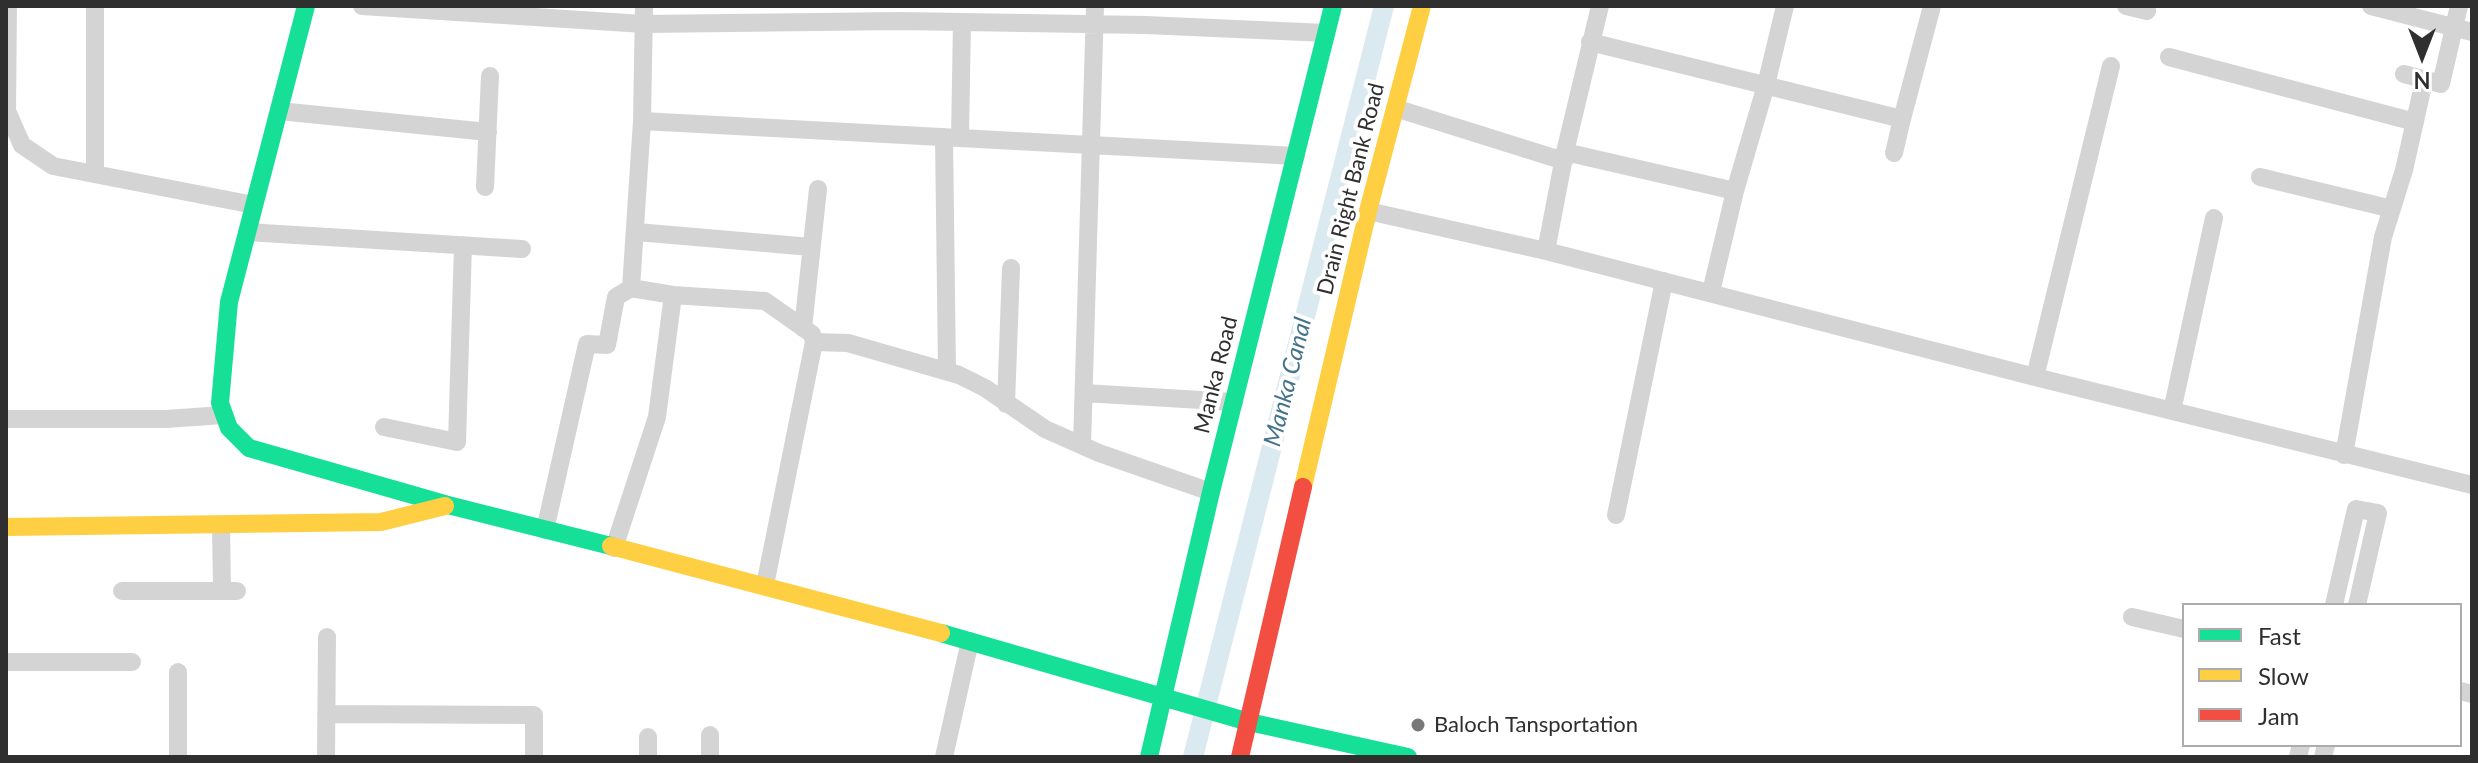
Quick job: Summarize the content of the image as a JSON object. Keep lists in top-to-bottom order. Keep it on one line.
{"streets":{"main road":["Drain Right Bank Road","Manka Road"]},"water":["Manka Canal"],"places":["Baloch Tansportation"],"legend":["Fast","Slow","Jam"],"north":"bottom"}
